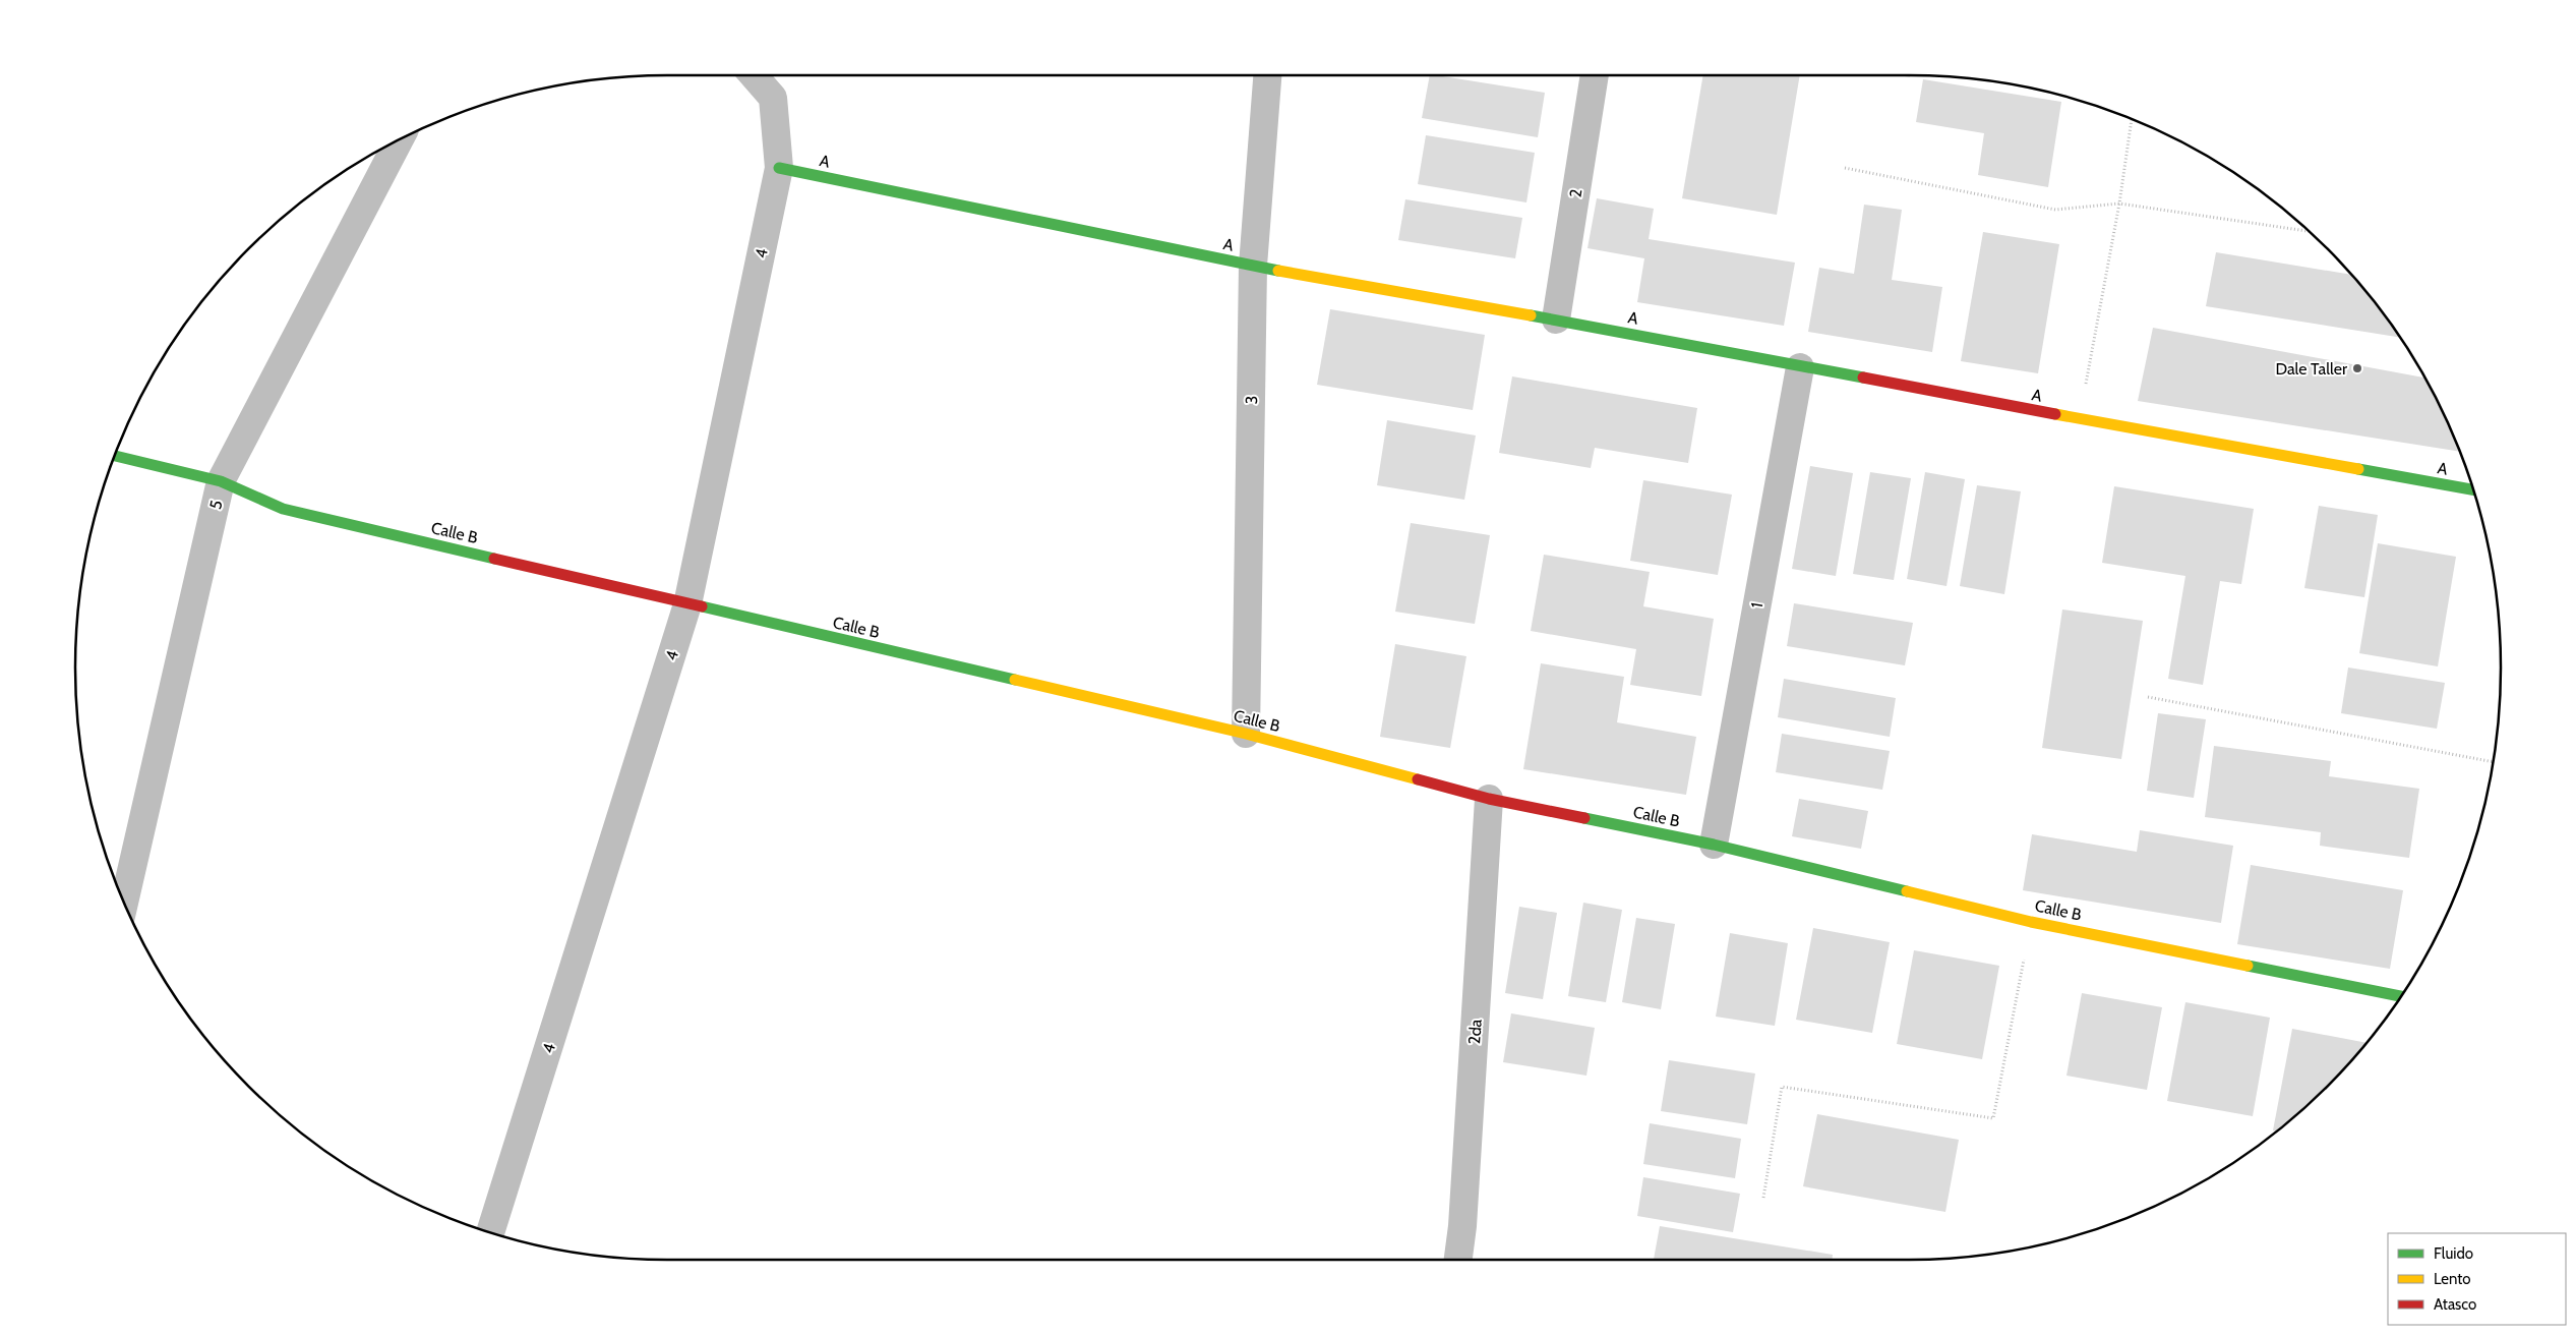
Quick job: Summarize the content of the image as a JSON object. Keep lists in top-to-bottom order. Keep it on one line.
{"streets":{"street":["A","2","4","3","5","Calle B","1","2da"]},"crossings":[["A","2"],["A","4"],["A","3"],["A","1"],["4","Calle B"],["3","Calle B"],["5","Calle B"],["Calle B","1"],["Calle B","2da"]],"places":["Dale Taller"],"legend":["Fluido","Lento","Atasco"]}
